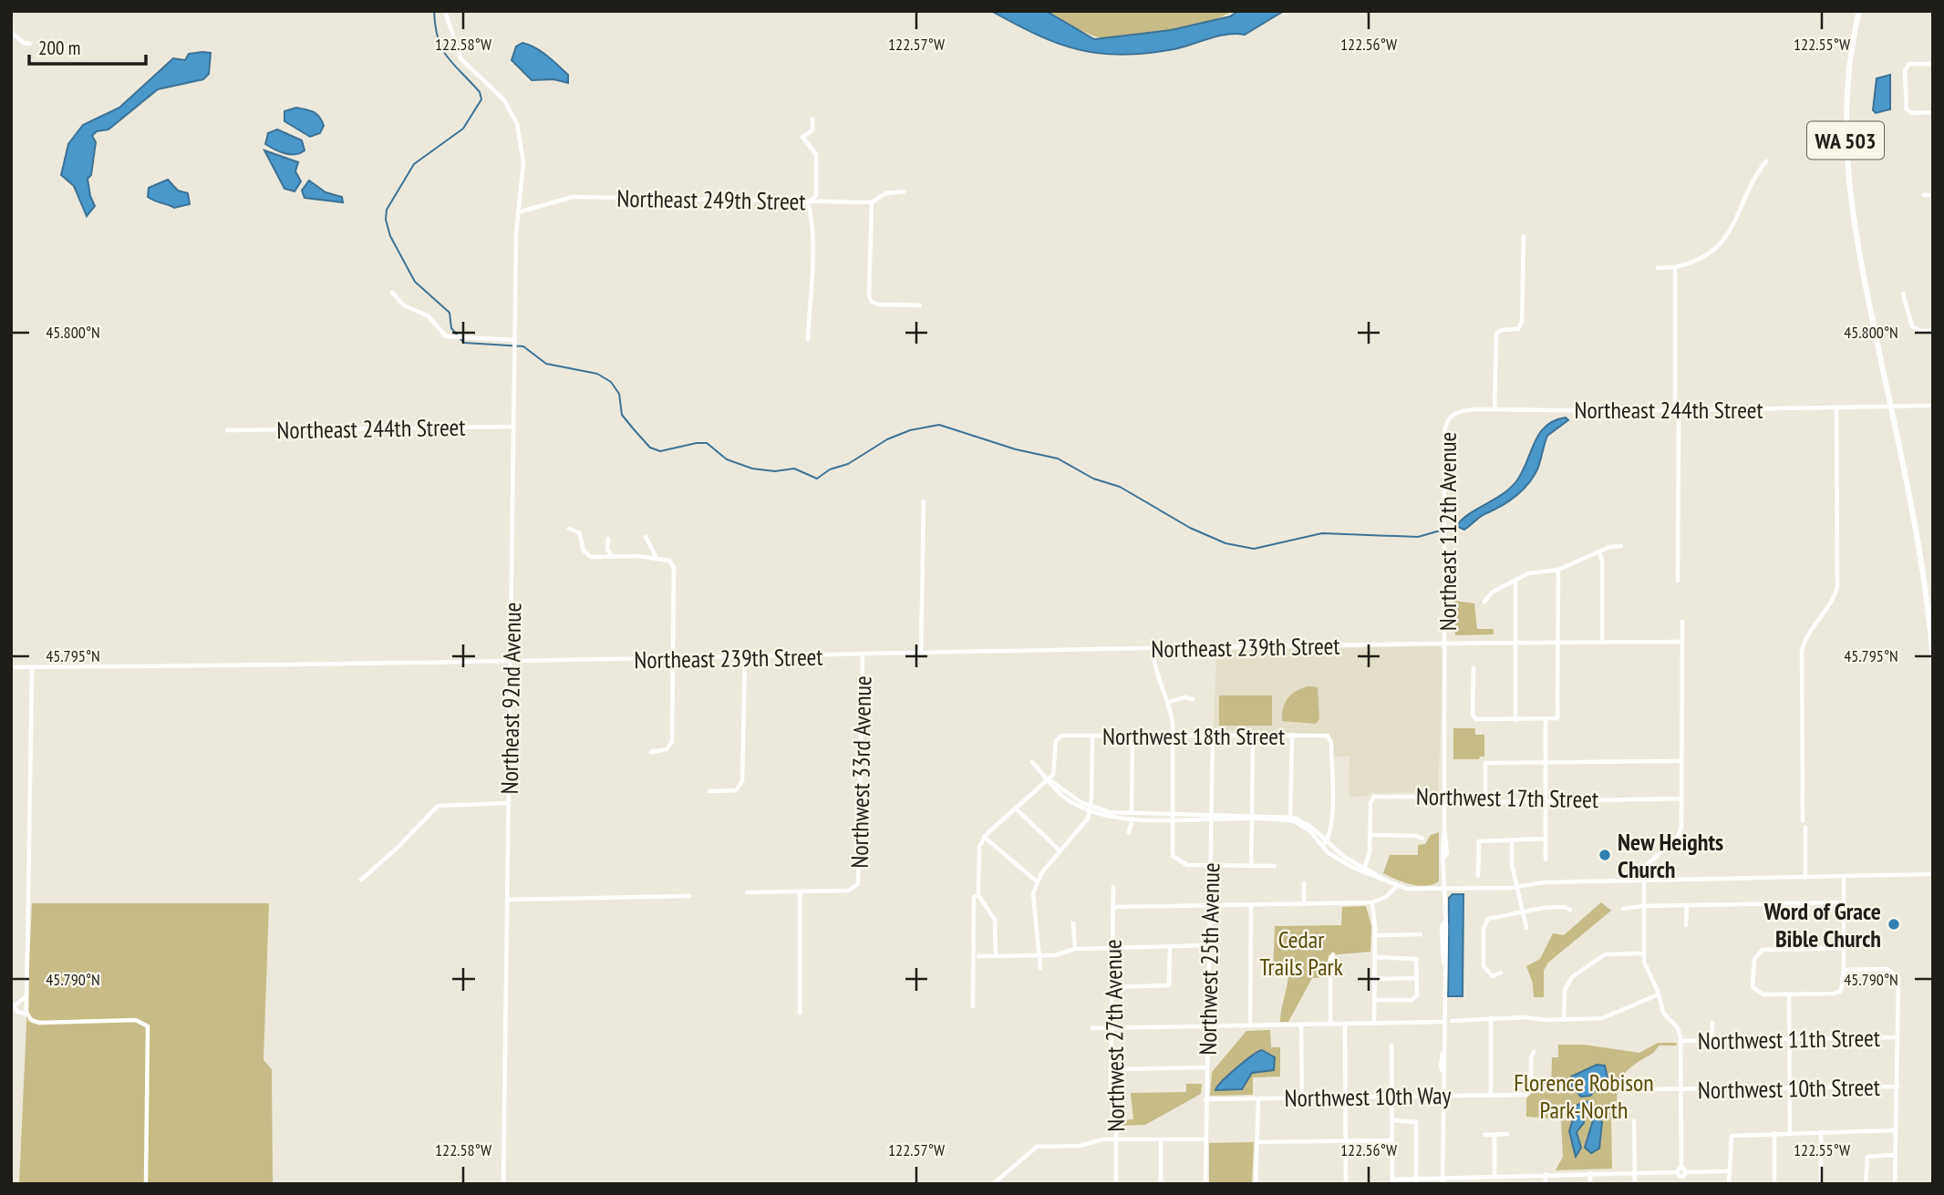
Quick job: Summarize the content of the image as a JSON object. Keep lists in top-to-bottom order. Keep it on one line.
{"streets":{"main road":["WA 503"],"street":["Northeast 249th Street","Northeast 244th Street","Northeast 112th Avenue","Northeast 239th Street","Northeast 92nd Avenue","Northwest 18th Street","Northwest 33rd Avenue","Northwest 17th Street","Northwest 25th Avenue","Northwest 27th Avenue","Northwest 11th Street","Northwest 10th Street","Northwest 10th Way"]},"crossings":[["WA 503","Northeast 244th Street"],["Northeast 249th Street","Northeast 92nd Avenue"],["Northeast 244th Street","Northeast 112th Avenue"],["Northeast 244th Street","Northeast 92nd Avenue"],["Northeast 112th Avenue","Northeast 239th Street"],["Northeast 112th Avenue","Northwest 17th Street"],["Northeast 112th Avenue","Northwest 10th Way"],["Northeast 239th Street","Northeast 92nd Avenue"],["Northeast 239th Street","Northwest 33rd Avenue"],["Northwest 18th Street","Northwest 25th Avenue"],["Northwest 25th Avenue","Northwest 10th Way"]],"parks":["Cedar Trails Park","Florence Robison Park-North"],"places":["New Heights Church","Word of Grace Bible Church"],"scale_bar":"200 m","coordinates":["122.58°W","122.57°W","122.56°W","122.55°W","45.800°N","45.795°N","45.790°N"]}
